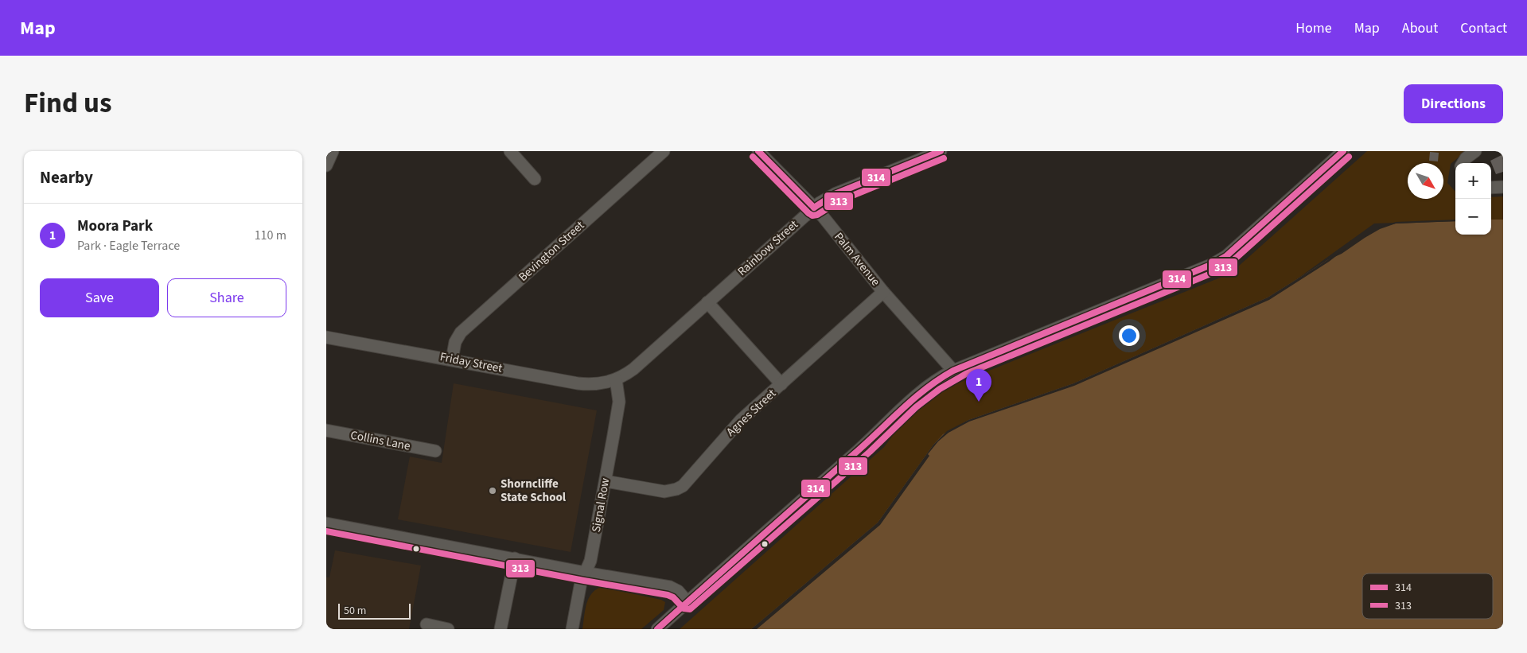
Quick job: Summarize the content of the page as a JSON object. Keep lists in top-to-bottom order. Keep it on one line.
{"streets":{"street":["Rainbow Street","Bevington Street","Palm Avenue","Friday Street","Agnes Street","Collins Lane","Signal Row"]},"crossings":[["Rainbow Street","Palm Avenue"],["Rainbow Street","Friday Street"],["Rainbow Street","Signal Row"],["Bevington Street","Friday Street"],["Palm Avenue","Agnes Street"],["Friday Street","Signal Row"],["Agnes Street","Signal Row"]],"places":["Shorncliffe State School"],"lines":["transit line 314","transit line 313"],"legend":["314","313"],"scale_bar":"50 m","north":"bottom right","page":{"header":"Map","nav":["Home","Map","About","Contact"],"title":"Find us","buttons":["Directions",["Save","Share"]],"heading":"Nearby","map_buttons":["+","−"],"list":[{"mark":"1","name":"Moora Park","note":"Park · Eagle Terrace","value":"110 m"}],"pins":"1","scale":"50 m"}}
